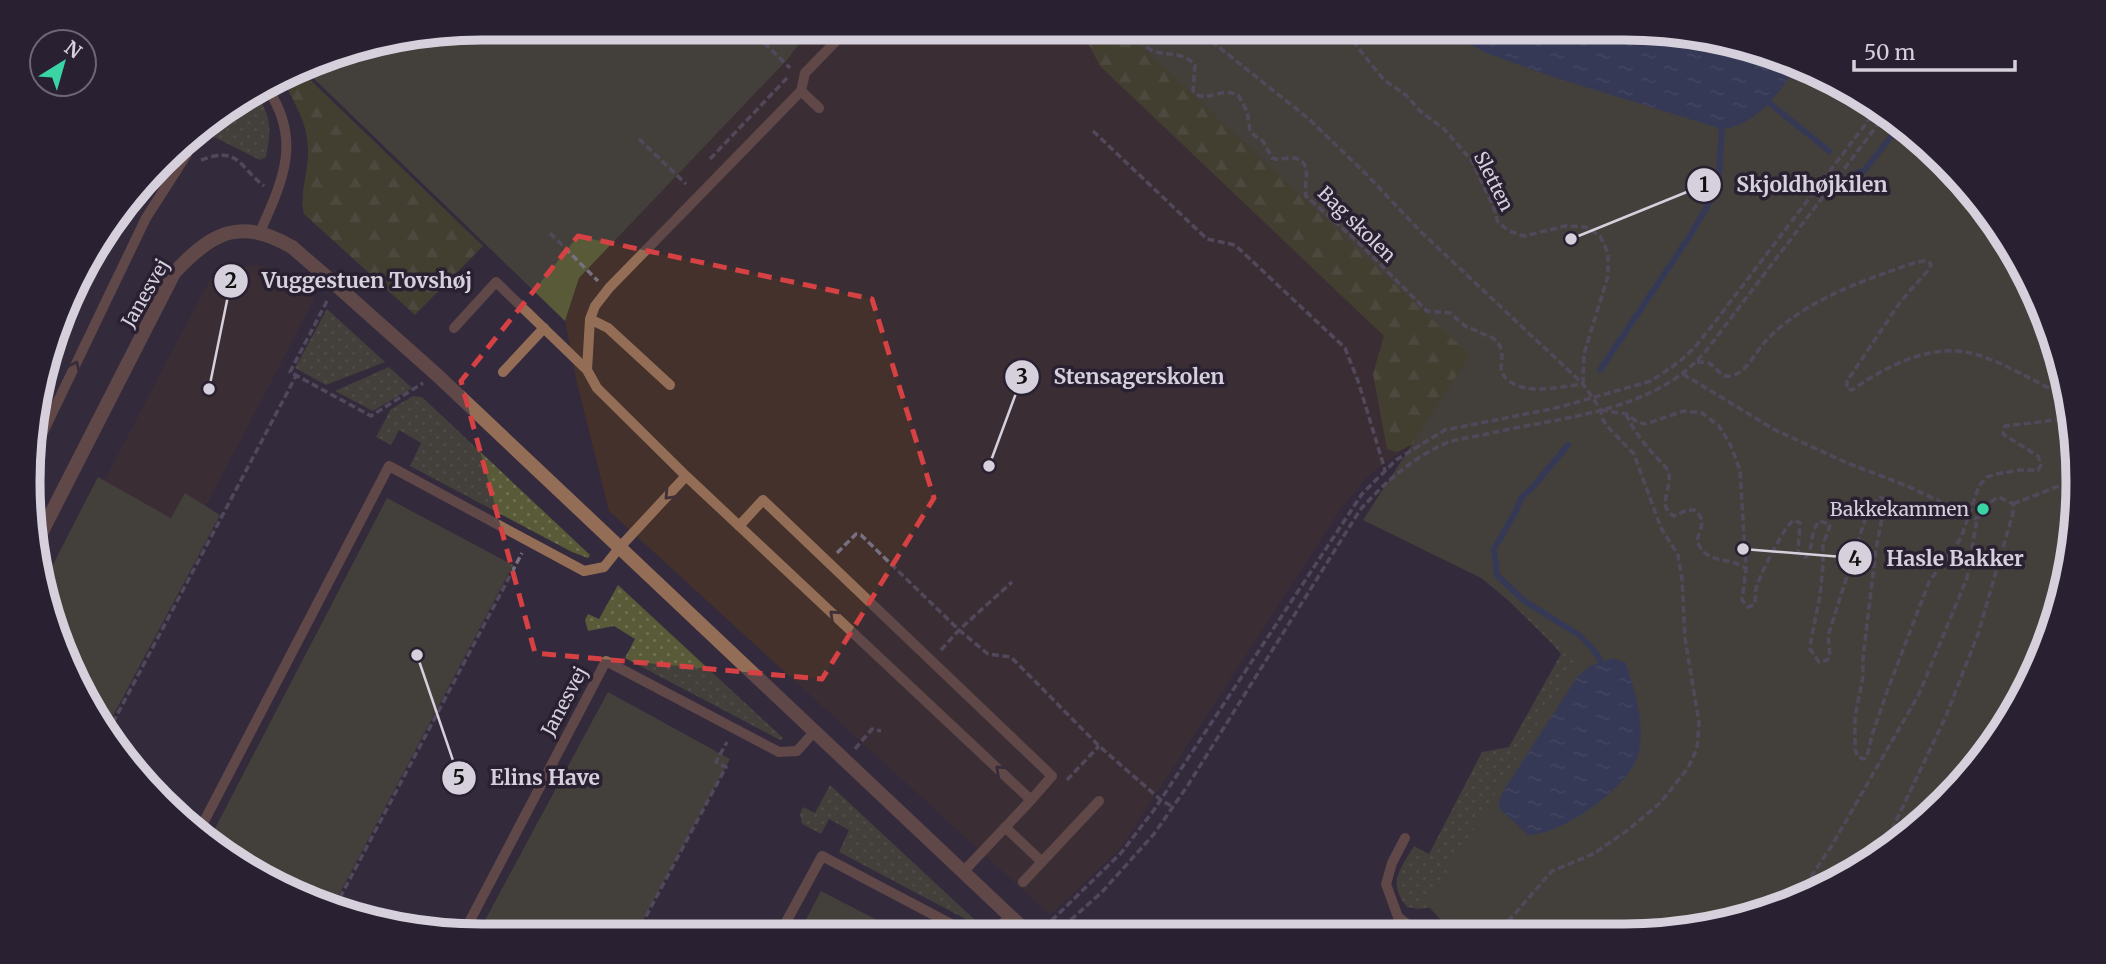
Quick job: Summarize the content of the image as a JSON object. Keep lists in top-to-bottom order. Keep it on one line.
{"streets":{"street":["Janesvej"],"path":["Sletten","Bag skolen"]},"crossings":[["Sletten","Bag skolen"]],"places":["Skjoldhøjkilen","Vuggestuen Tovshøj","Stensagerskolen","Bakkekammen","Hasle Bakker","Elins Have"],"scale_bar":"50 m","north":"top right"}
